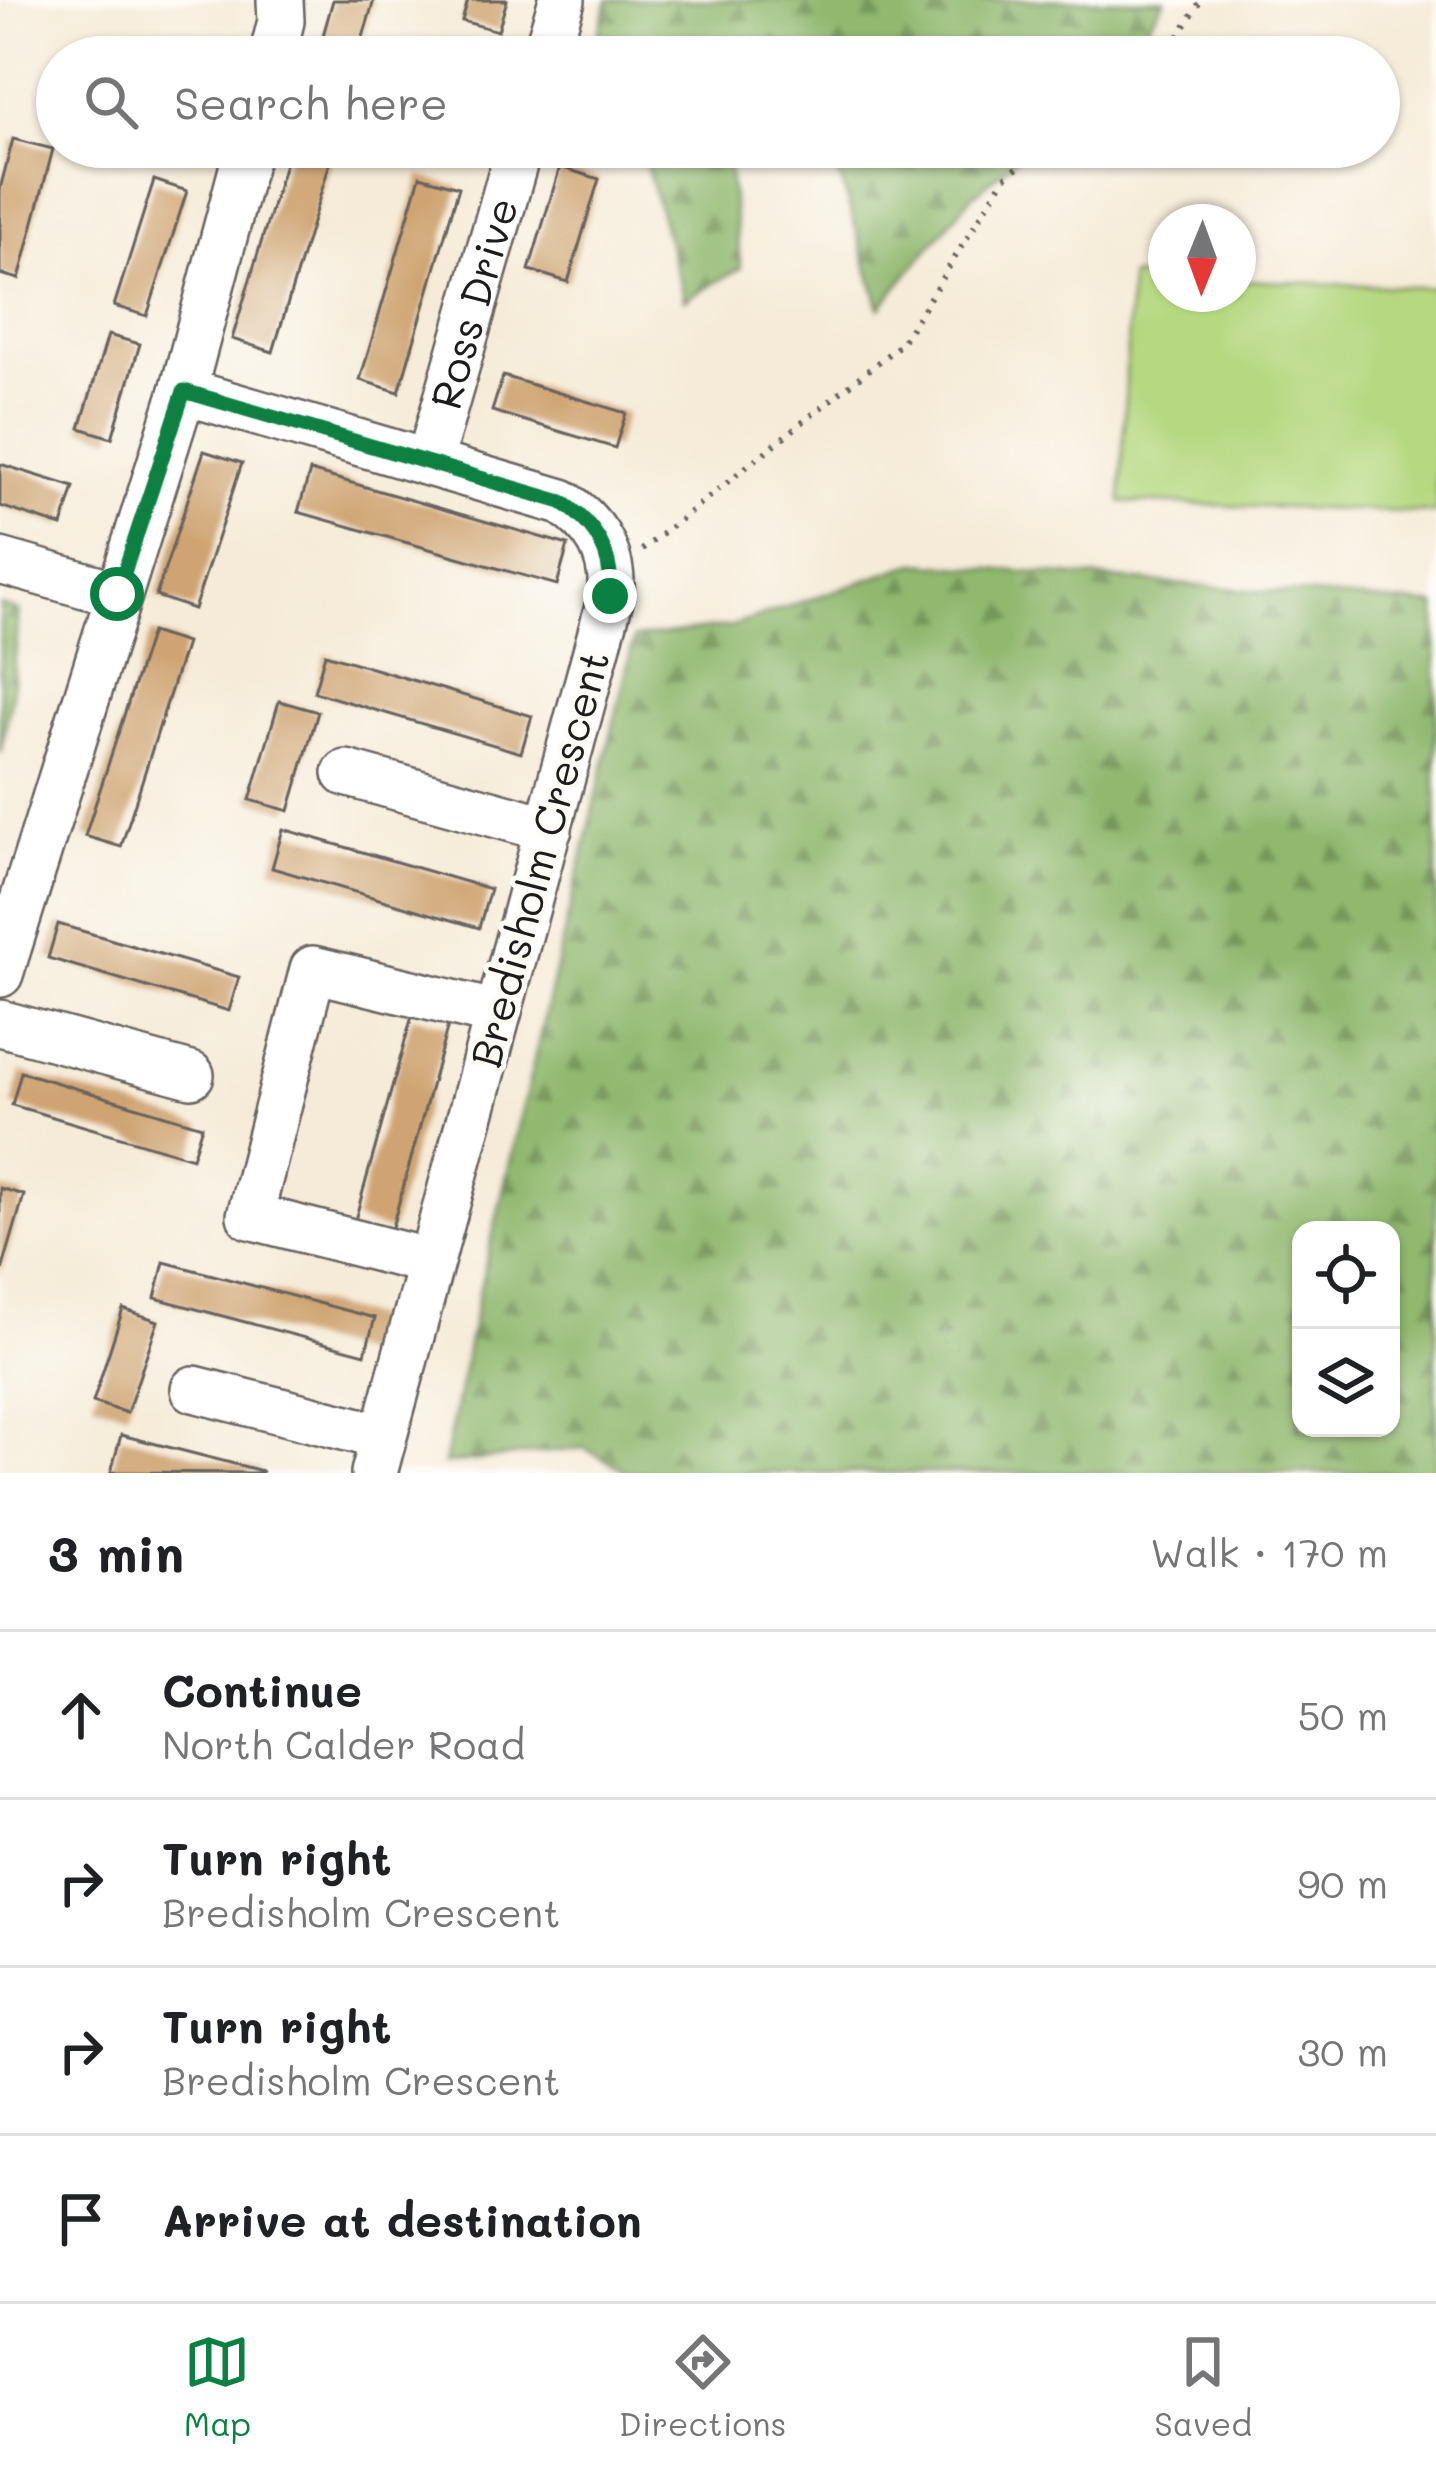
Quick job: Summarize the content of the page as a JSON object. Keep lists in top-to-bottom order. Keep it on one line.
{"streets":{"street":["Ross Drive","Bredisholm Crescent"]},"north":"bottom","page":{"search":"Search here","heading":["3 min","Walk · 170 m"],"list":[["Continue","North Calder Road","50 m"],["Turn right","Bredisholm Crescent","90 m"],["Turn right","Bredisholm Crescent","30 m"],"Arrive at destination"],"nav":["Map","Directions","Saved"]}}
